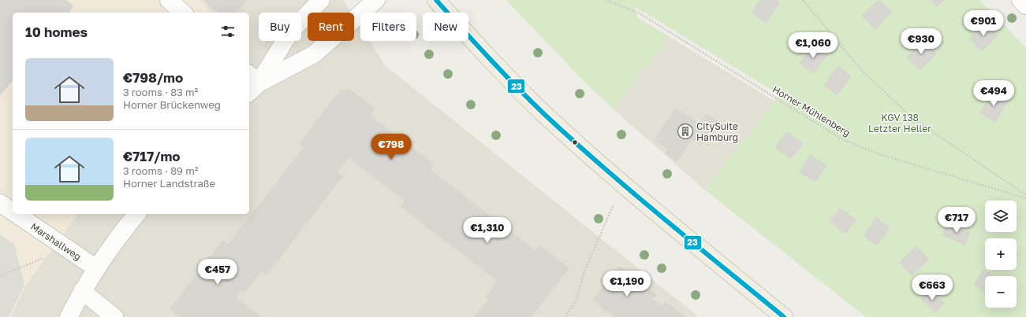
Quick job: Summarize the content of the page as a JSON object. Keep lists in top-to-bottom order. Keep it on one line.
{"streets":{"street":["Marshallweg"],"path":["Horner Mühlenberg"]},"parks":["KGV 138 Letzter Heller"],"places":{"building":["CitySuite Hamburg"]},"lines":["transit line 23"],"page":{"price":["€901","€930","€1,060","€494","€798","€717","€1,310","€457","€1,190","€663"],"chip":["Buy","Rent","Filters","New"],"heading":"10 homes","list":[{"name":"€798/mo","note":"3 rooms · 83 m² · Horner Brückenweg"},{"name":"€717/mo","note":"3 rooms · 89 m² · Horner Landstraße"}],"map_buttons":["+","−"]}}
